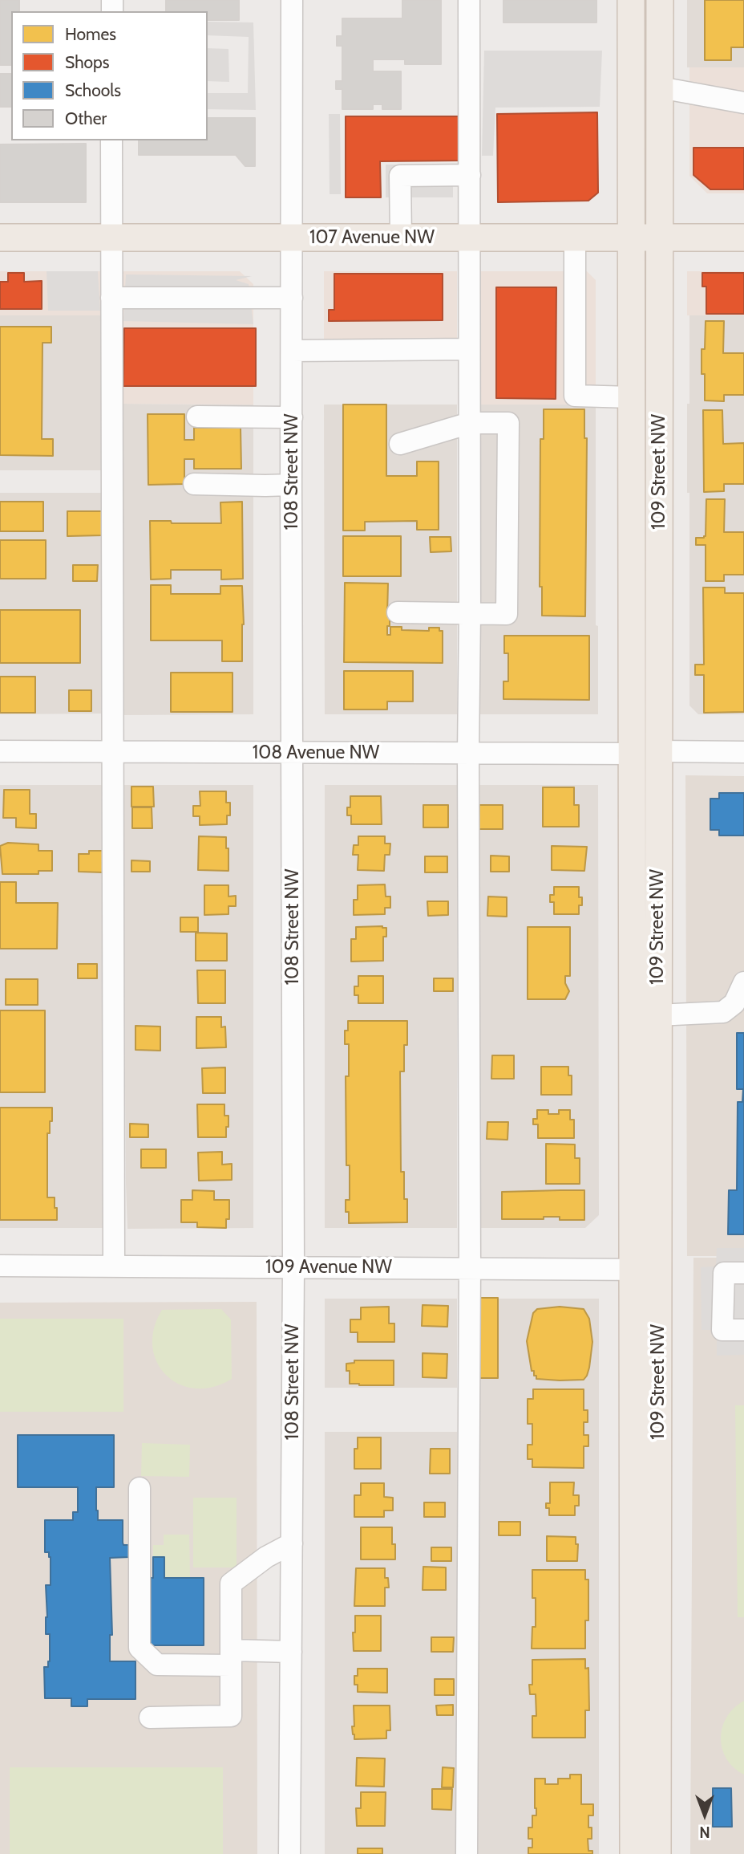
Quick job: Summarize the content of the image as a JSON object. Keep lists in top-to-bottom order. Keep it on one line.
{"streets":{"main road":["107 Avenue NW","109 Street NW"],"street":["108 Street NW","108 Avenue NW","109 Avenue NW"]},"crossings":[["107 Avenue NW","108 Street NW"],["107 Avenue NW","109 Street NW"],["108 Street NW","108 Avenue NW"],["108 Street NW","109 Avenue NW"],["109 Street NW","108 Avenue NW"],["109 Street NW","109 Avenue NW"]],"legend":["Homes","Shops","Schools","Other"],"north":"bottom"}
